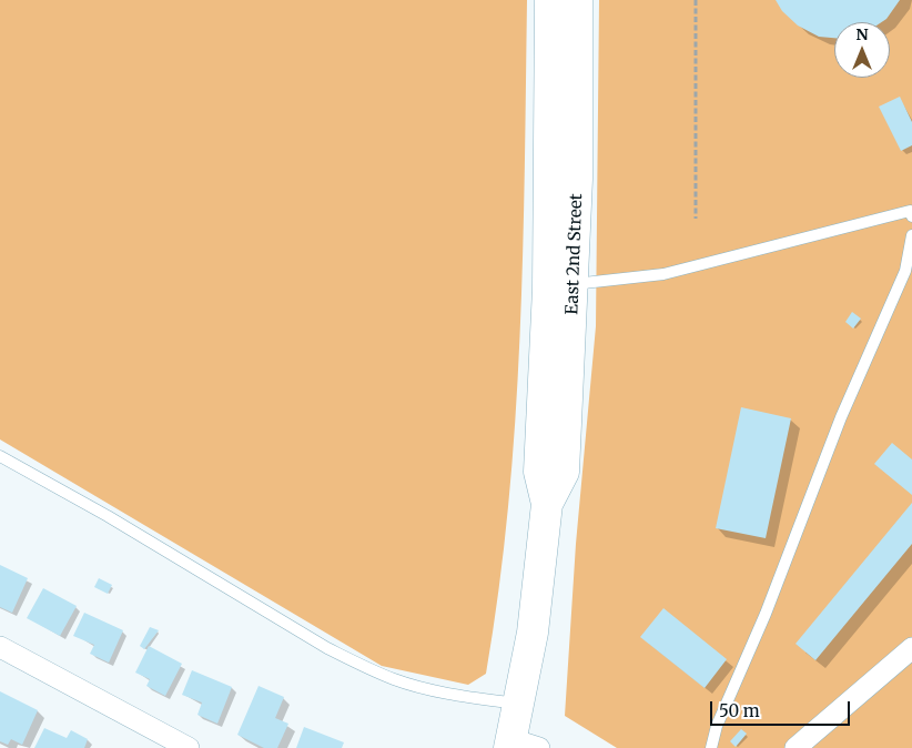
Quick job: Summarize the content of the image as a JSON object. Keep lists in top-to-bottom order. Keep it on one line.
{"streets":{"main road":["East 2nd Street"]},"scale_bar":"50 m","north":"top"}
